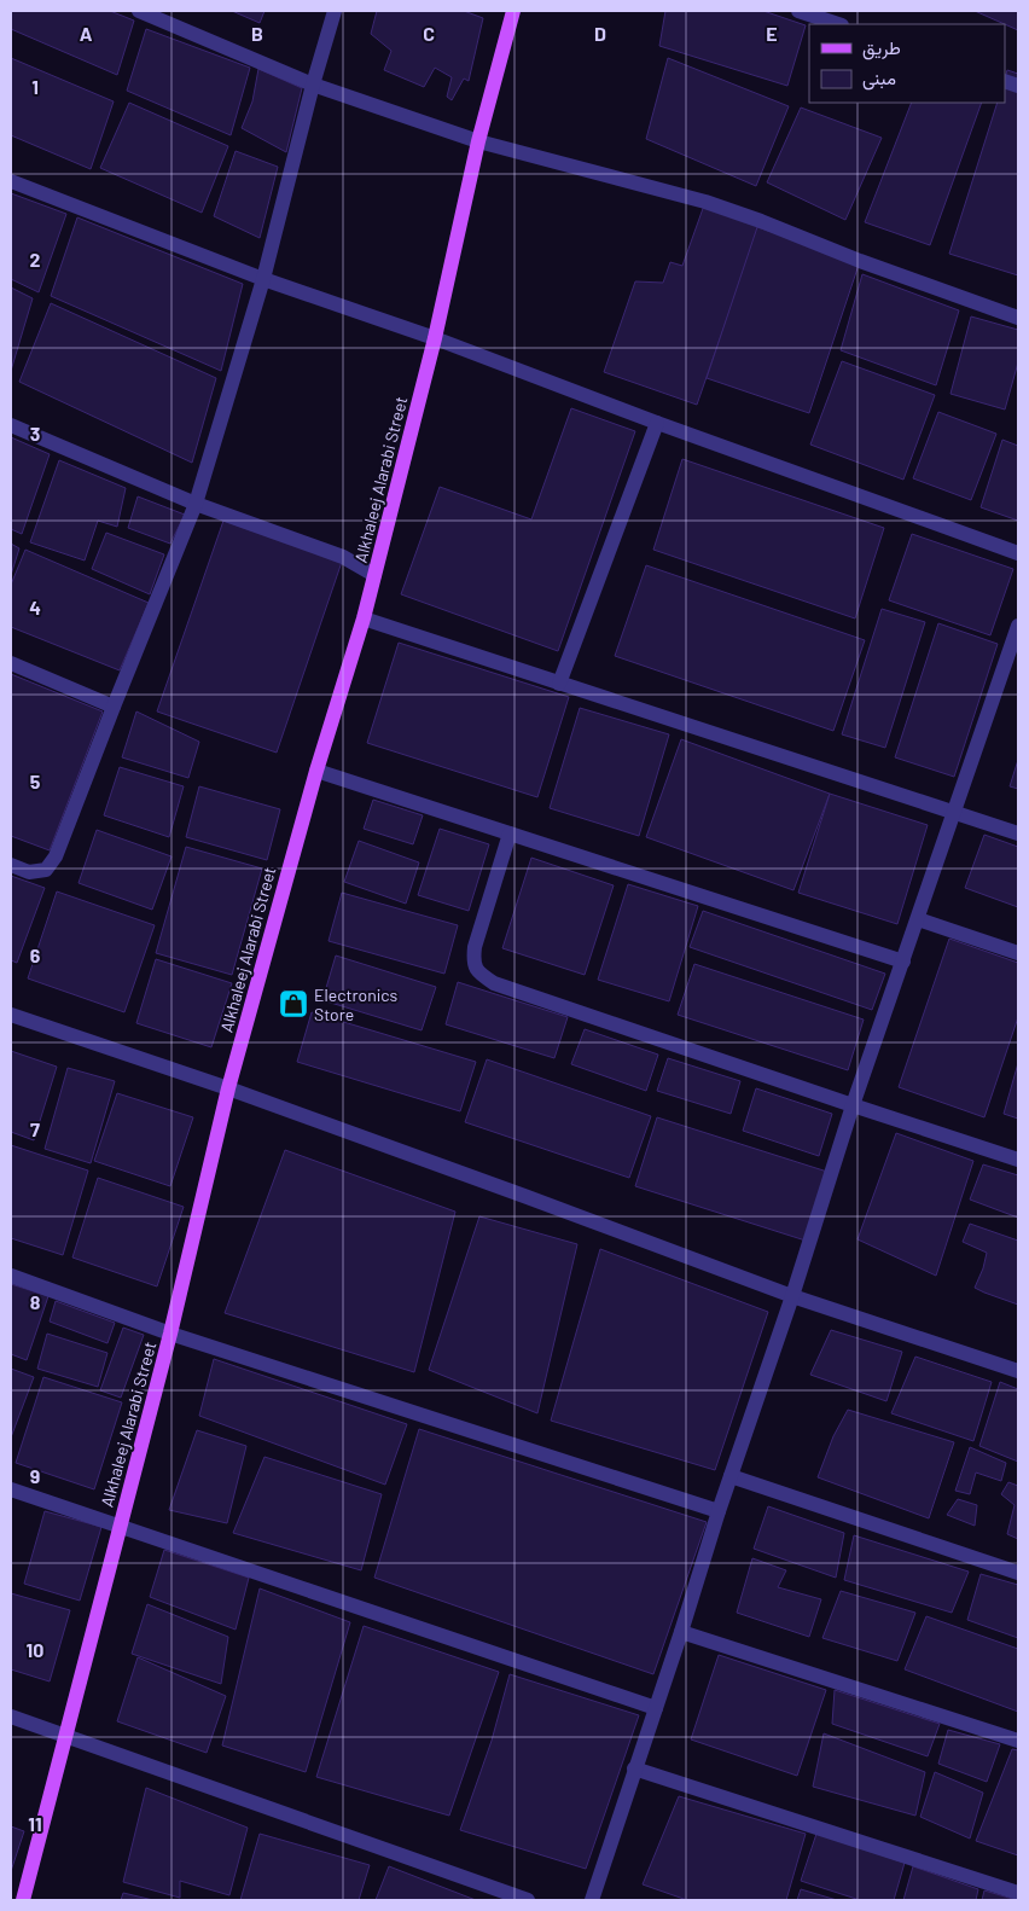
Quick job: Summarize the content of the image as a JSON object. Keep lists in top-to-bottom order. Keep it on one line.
{"streets":{"main road":["Alkhaleej Alarabi Street"]},"places":{"shop":["Electronics Store"]},"legend":["طريق","مبنى"],"grid":{"columns":["A","B","C","D","E"],"rows":["1","2","3","4","5","6","7","8","9","10","11"]}}
